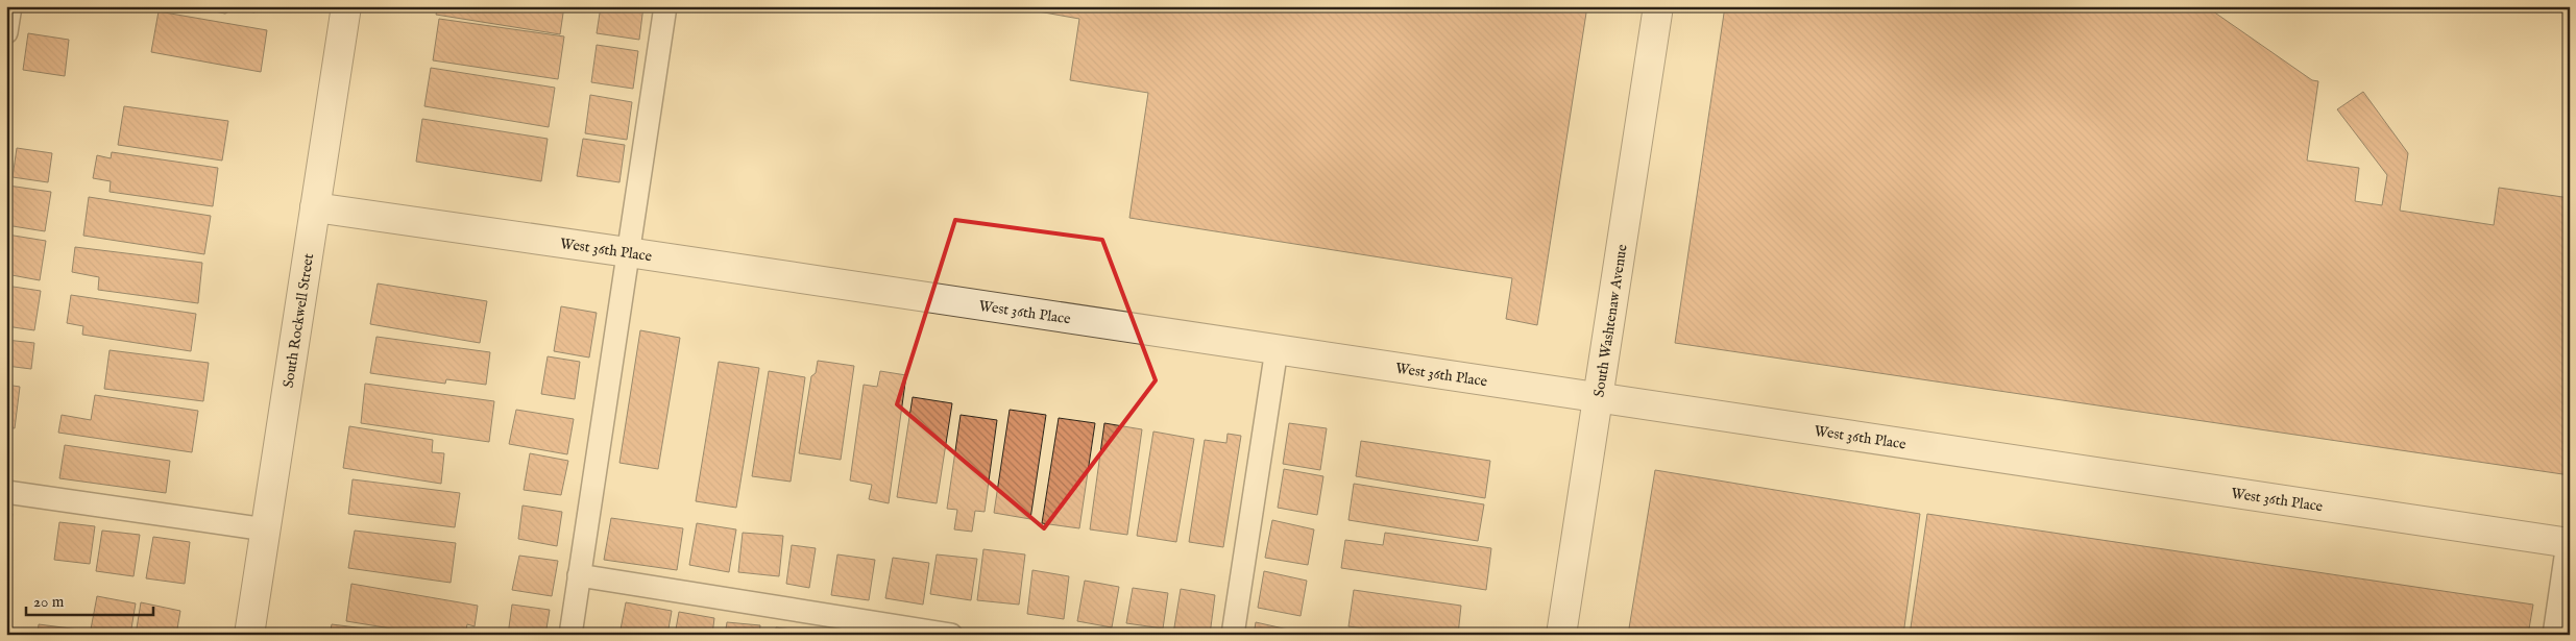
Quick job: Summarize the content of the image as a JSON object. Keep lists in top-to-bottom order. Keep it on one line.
{"streets":{"street":["West 36th Place","South Rockwell Street","South Washtenaw Avenue"]},"crossings":[["West 36th Place","South Rockwell Street"],["West 36th Place","South Washtenaw Avenue"]],"scale_bar":"20 m"}
